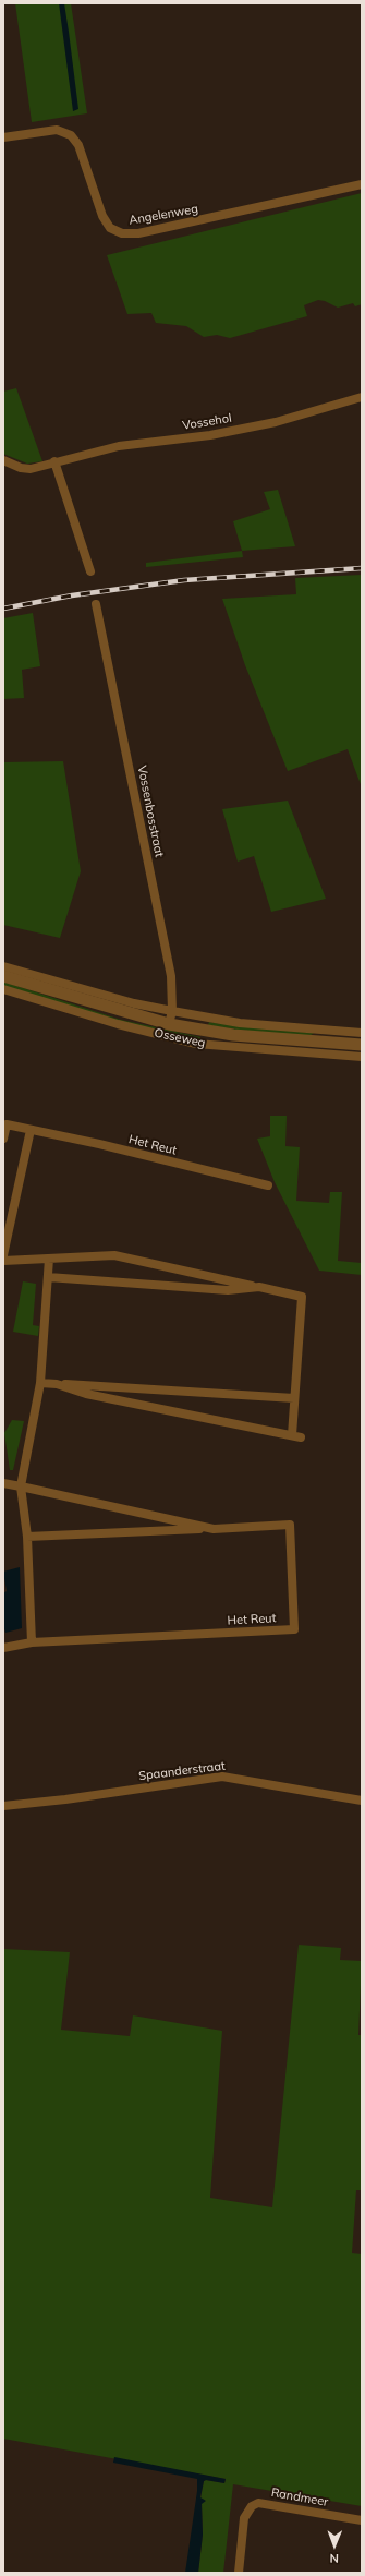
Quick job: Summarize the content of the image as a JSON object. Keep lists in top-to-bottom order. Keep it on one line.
{"streets":{"street":["Angelenweg","Vossehol","Vossenbosstraat","Osseweg","Het Reut","Spaanderstraat","Randmeer"]},"crossings":[["Vossenbosstraat","Osseweg"]],"north":"bottom"}
